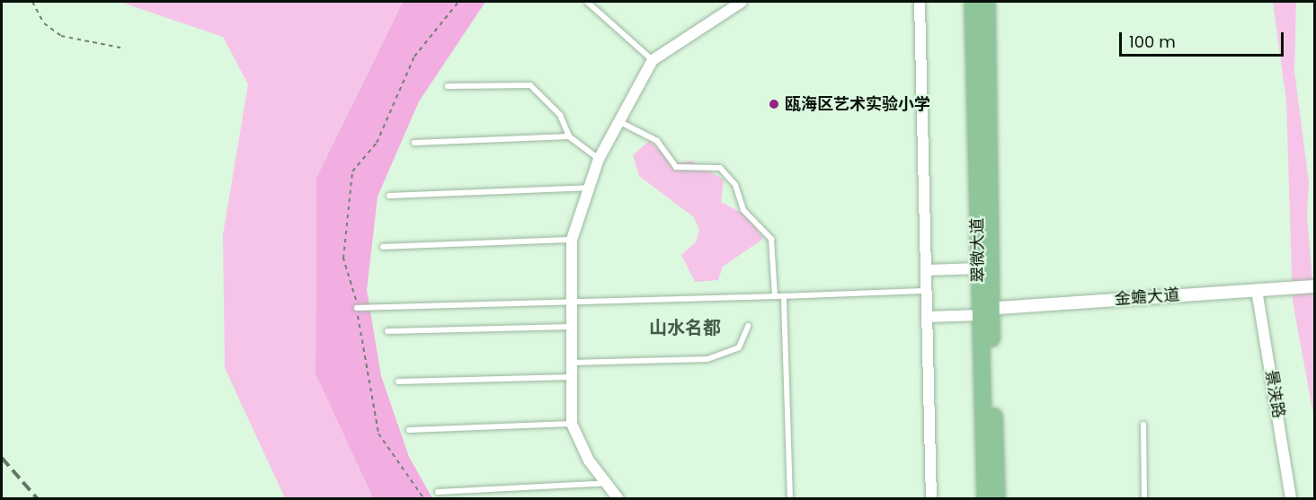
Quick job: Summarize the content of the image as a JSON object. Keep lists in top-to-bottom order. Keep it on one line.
{"streets":{"main road":["翠微大道"],"street":["金蟾大道","景浃路"]},"crossings":[["翠微大道","金蟾大道"],["金蟾大道","景浃路"]],"districts":["山水名都"],"places":["瓯海区艺术实验小学"],"scale_bar":"100 m"}
